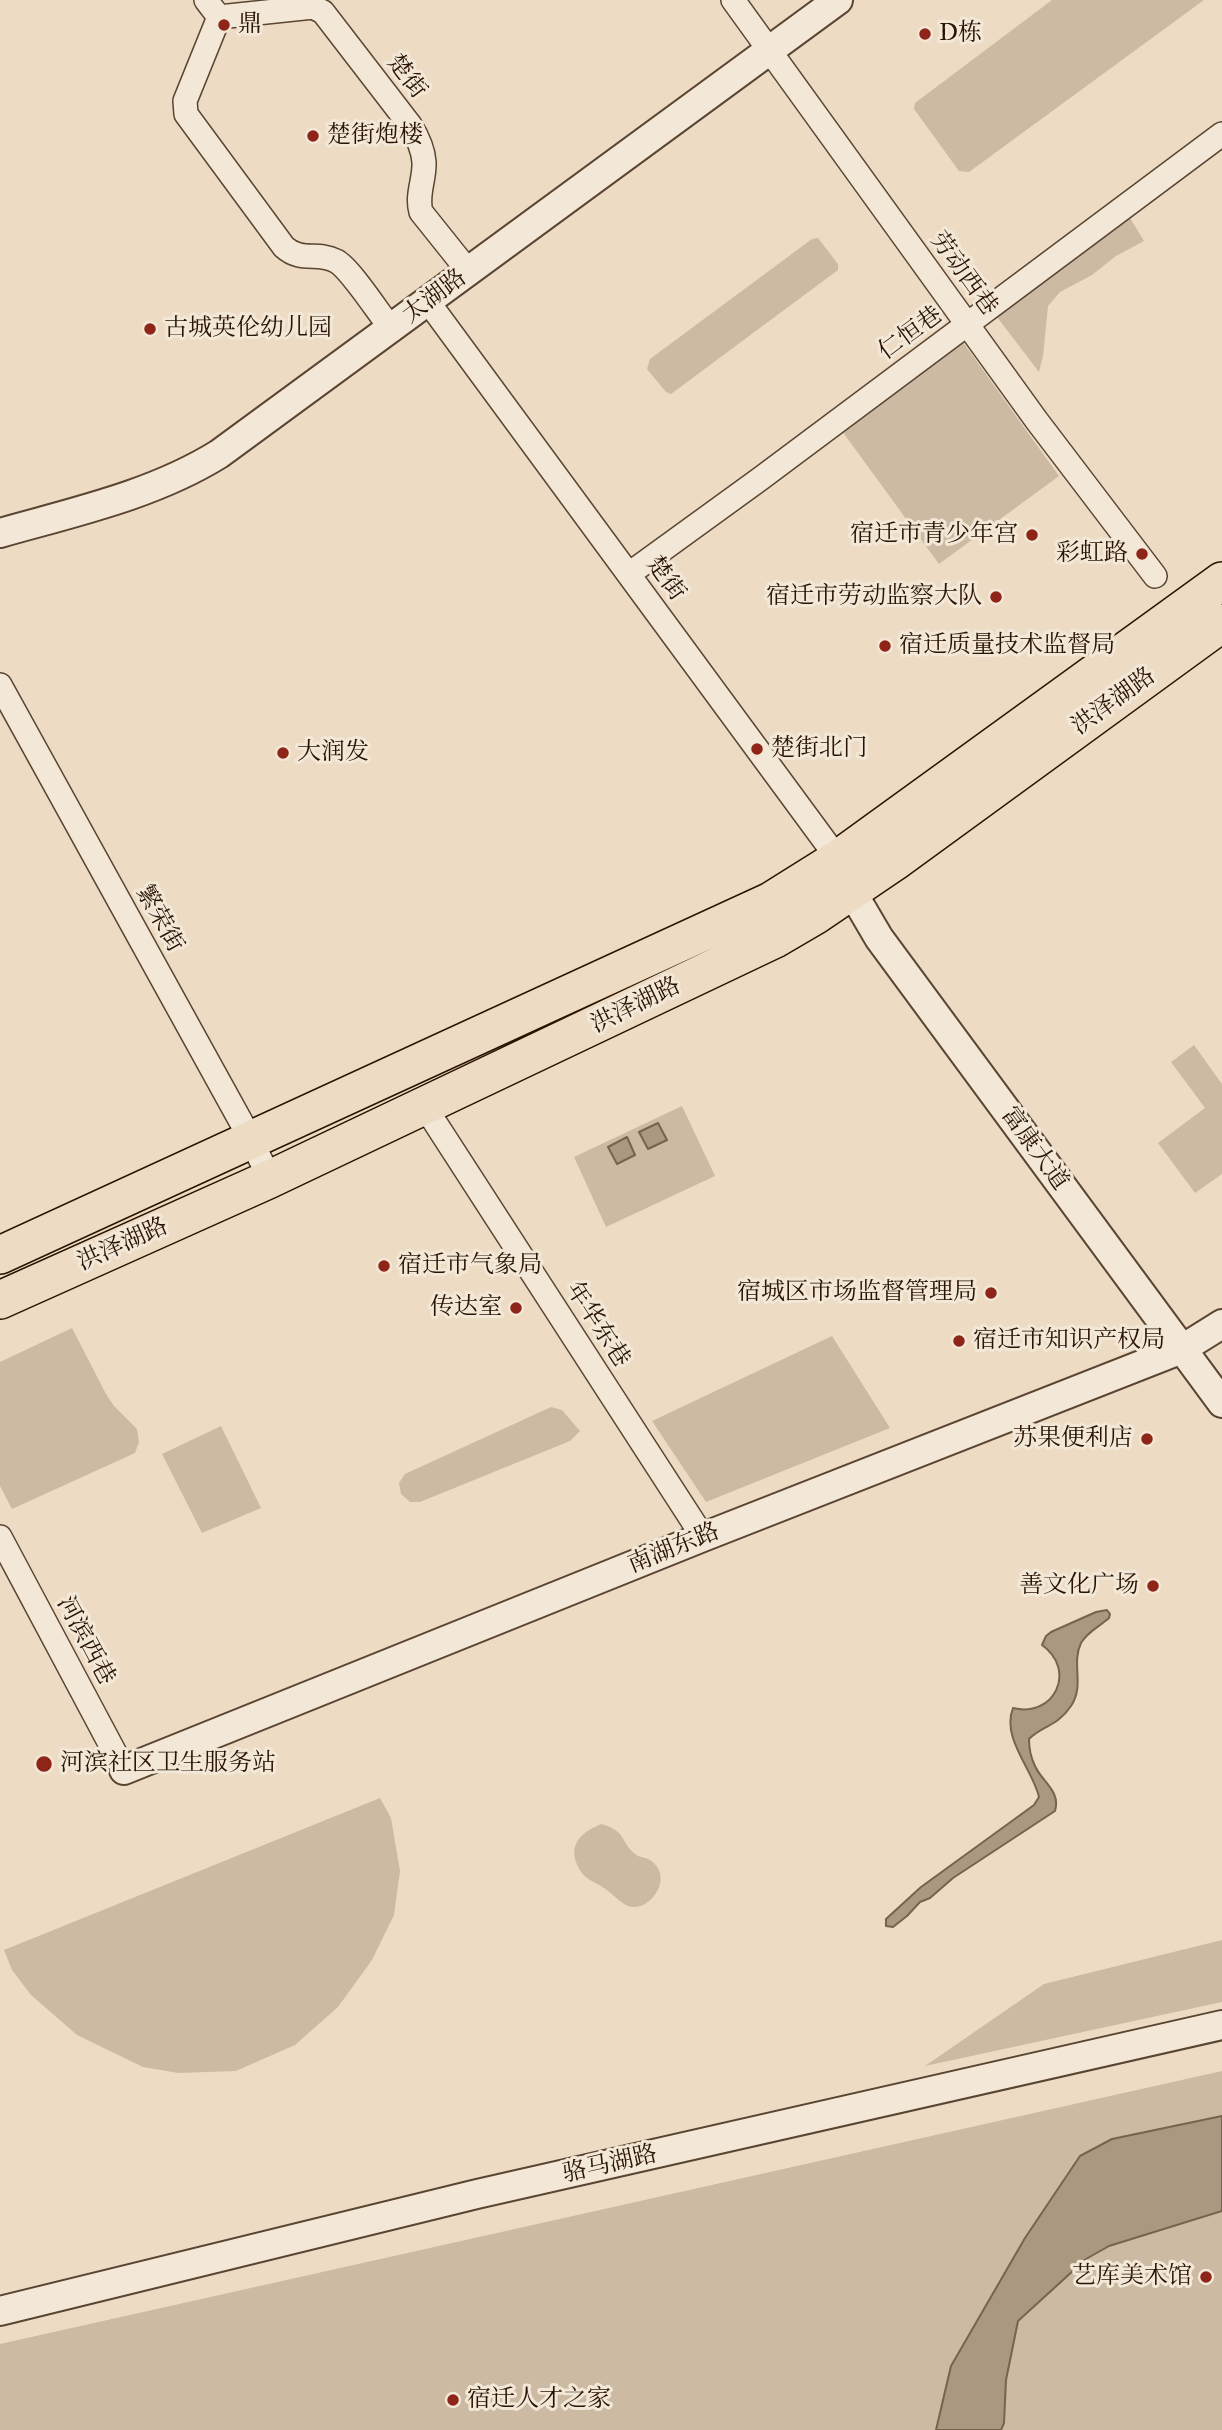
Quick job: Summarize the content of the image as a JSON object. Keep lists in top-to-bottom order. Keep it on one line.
{"streets":{"main road":["洪泽湖路"],"street":["楚街","劳动西巷","太湖路","仁恒巷","繁荣街","富康大道","年华东巷","南湖东路","河滨西巷","骆马湖路"]},"crossings":[["楚街","太湖路"],["楚街","仁恒巷"],["楚街","洪泽湖路"],["楚街","富康大道"],["劳动西巷","太湖路"],["劳动西巷","仁恒巷"],["洪泽湖路","繁荣街"],["洪泽湖路","富康大道"],["洪泽湖路","年华东巷"],["富康大道","南湖东路"],["年华东巷","南湖东路"],["南湖东路","河滨西巷"]],"places":["鼎","D栋","楚街炮楼","古城英伦幼儿园","宿迁市青少年宫","彩虹路","宿迁市劳动监察大队","宿迁质量技术监督局","楚街北门","大润发","宿迁市气象局","宿城区市场监督管理局","传达室","宿迁市知识产权局","苏果便利店","善文化广场","河滨社区卫生服务站","艺库美术馆","宿迁人才之家"]}
